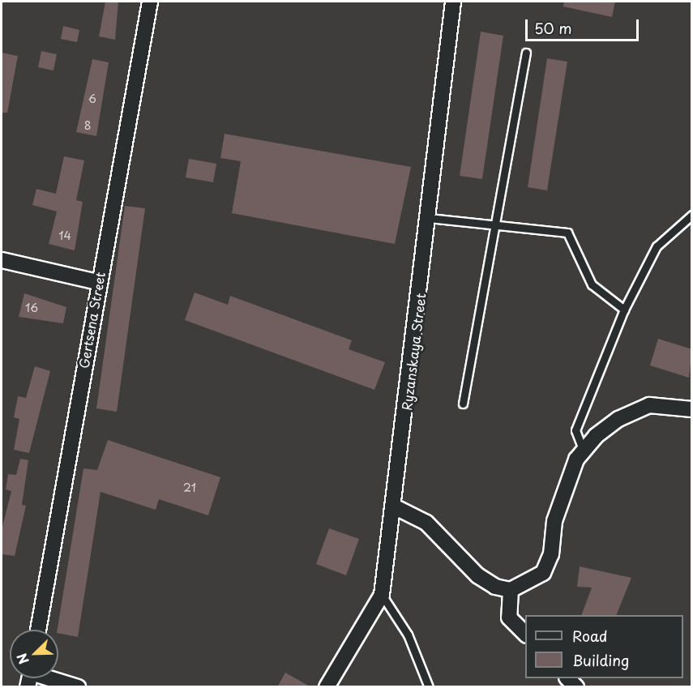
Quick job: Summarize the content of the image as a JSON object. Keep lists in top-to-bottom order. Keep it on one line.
{"streets":{"street":["Gertsena Street","Ryzanskaya Street"]},"house_numbers":["6","8","14","16","21"],"legend":["Road","Building"],"scale_bar":"50 m","north":"bottom left"}
